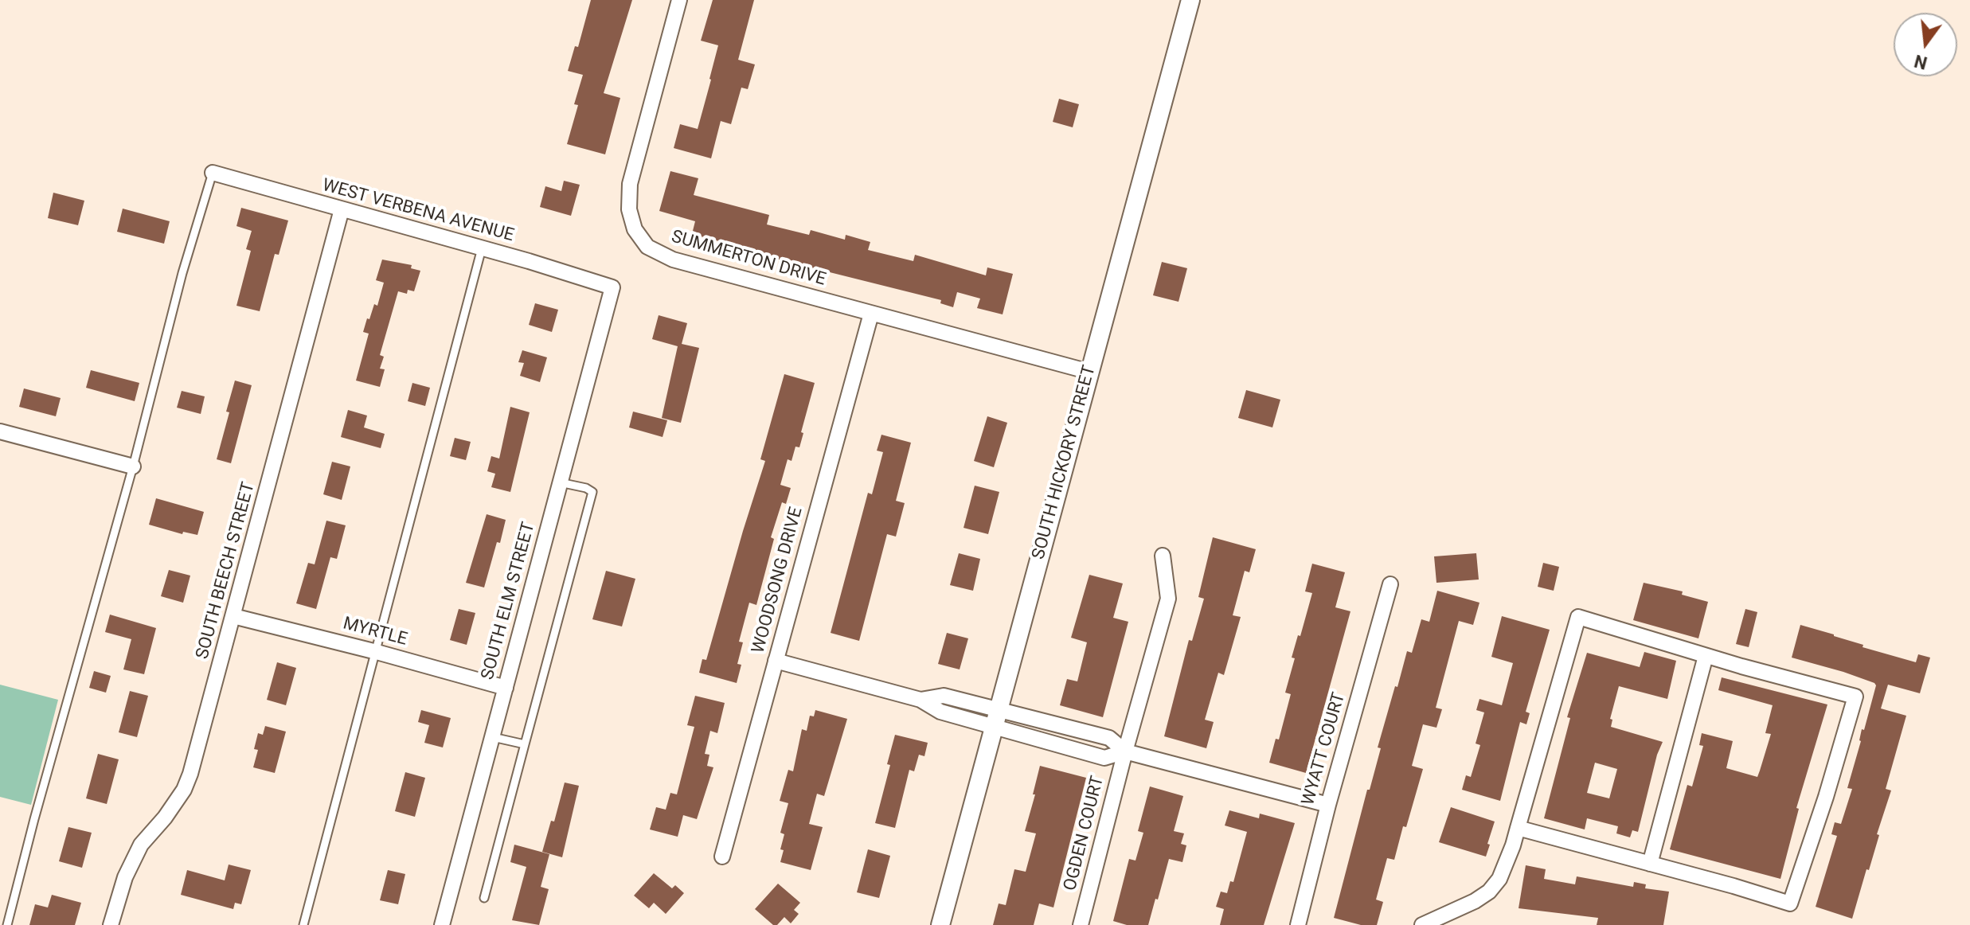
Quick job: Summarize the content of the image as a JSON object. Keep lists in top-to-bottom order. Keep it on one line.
{"streets":{"street":["WEST VERBENA AVENUE","SUMMERTON DRIVE","SOUTH HICKORY STREET","SOUTH BEECH STREET","WOODSONG DRIVE","SOUTH ELM STREET","MYRTLE","WYATT COURT","OGDEN COURT"]},"crossings":[["WEST VERBENA AVENUE","SOUTH BEECH STREET"],["WEST VERBENA AVENUE","SOUTH ELM STREET"],["SUMMERTON DRIVE","SOUTH HICKORY STREET"],["SUMMERTON DRIVE","WOODSONG DRIVE"],["SOUTH BEECH STREET","MYRTLE"],["SOUTH ELM STREET","MYRTLE"]],"north":"bottom"}
